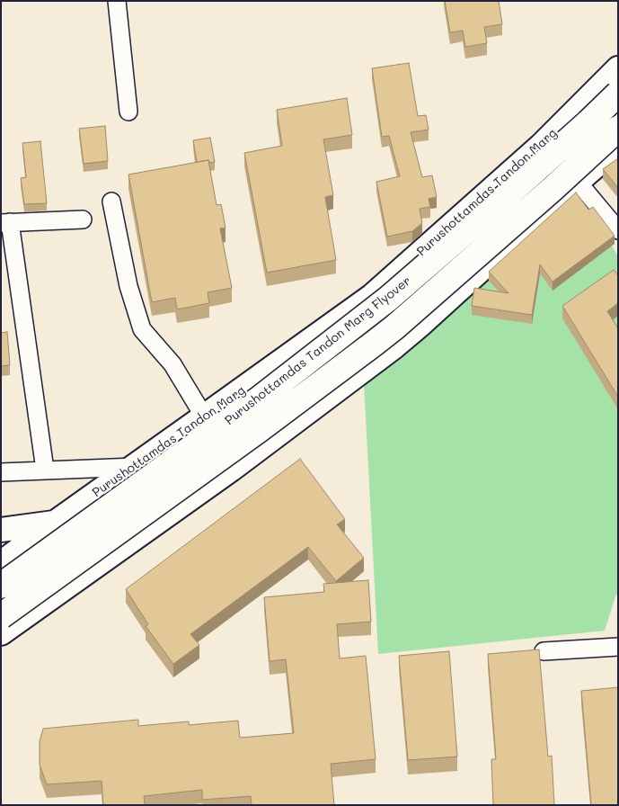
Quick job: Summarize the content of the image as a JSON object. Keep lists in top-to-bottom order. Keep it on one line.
{"streets":{"main road":["Purushottamdas Tandon Marg","Purushottamdas Tandon Marg Flyover"]}}
